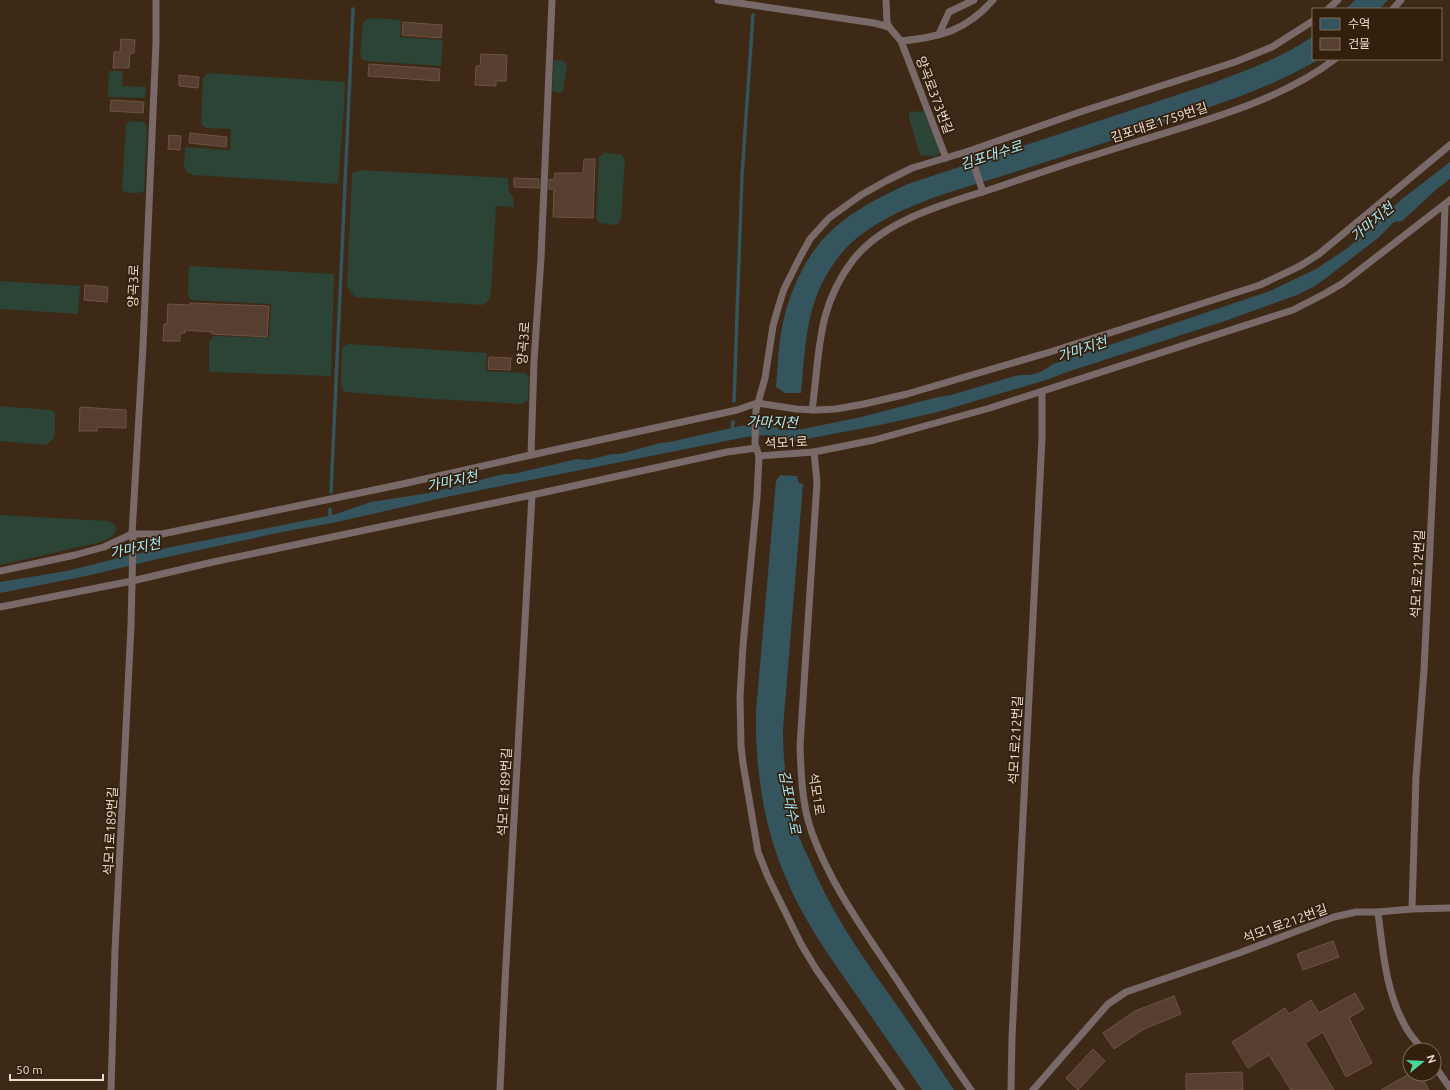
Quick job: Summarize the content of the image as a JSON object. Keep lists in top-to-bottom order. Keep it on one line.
{"streets":{"lane":["양곡로373번길","김포대로1759번길","양곡3로","석모1로","석모1로212번길","석모1로189번길"]},"crossings":[["양곡3로","석모1로189번길"]],"water":["김포대수로","가마지천"],"legend":["수역","건물"],"scale_bar":"50 m","north":"right"}
